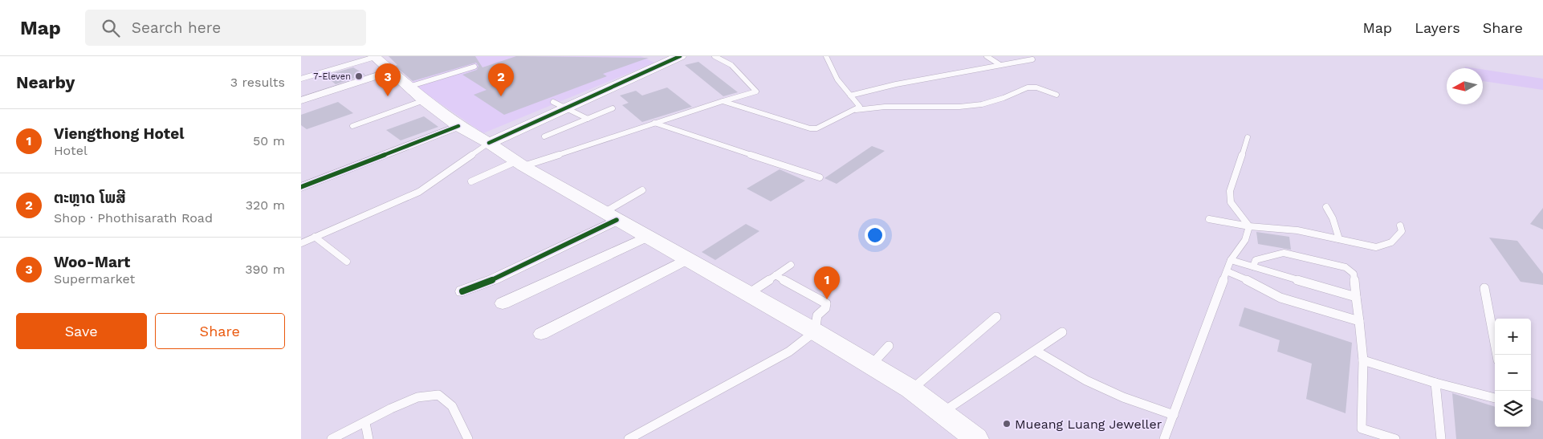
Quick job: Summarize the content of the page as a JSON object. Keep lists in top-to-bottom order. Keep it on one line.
{"places":["7-Eleven","Mueang Luang Jeweller"],"north":"left","page":{"header":"Map","search":"Search here","nav":["Map","Layers","Share"],"heading":["Nearby","3 results"],"pins":["2","3","1"],"list":[{"mark":"1","name":"Viengthong Hotel","note":"Hotel","value":"50 m"},{"mark":"2","name":"ຕະຫຼາດ ໂພສີ","note":"Shop · Phothisarath Road","value":"320 m"},{"mark":"3","name":"Woo-Mart","note":"Supermarket","value":"390 m"}],"buttons":["Save","Share"],"map_buttons":["+","−"]}}
